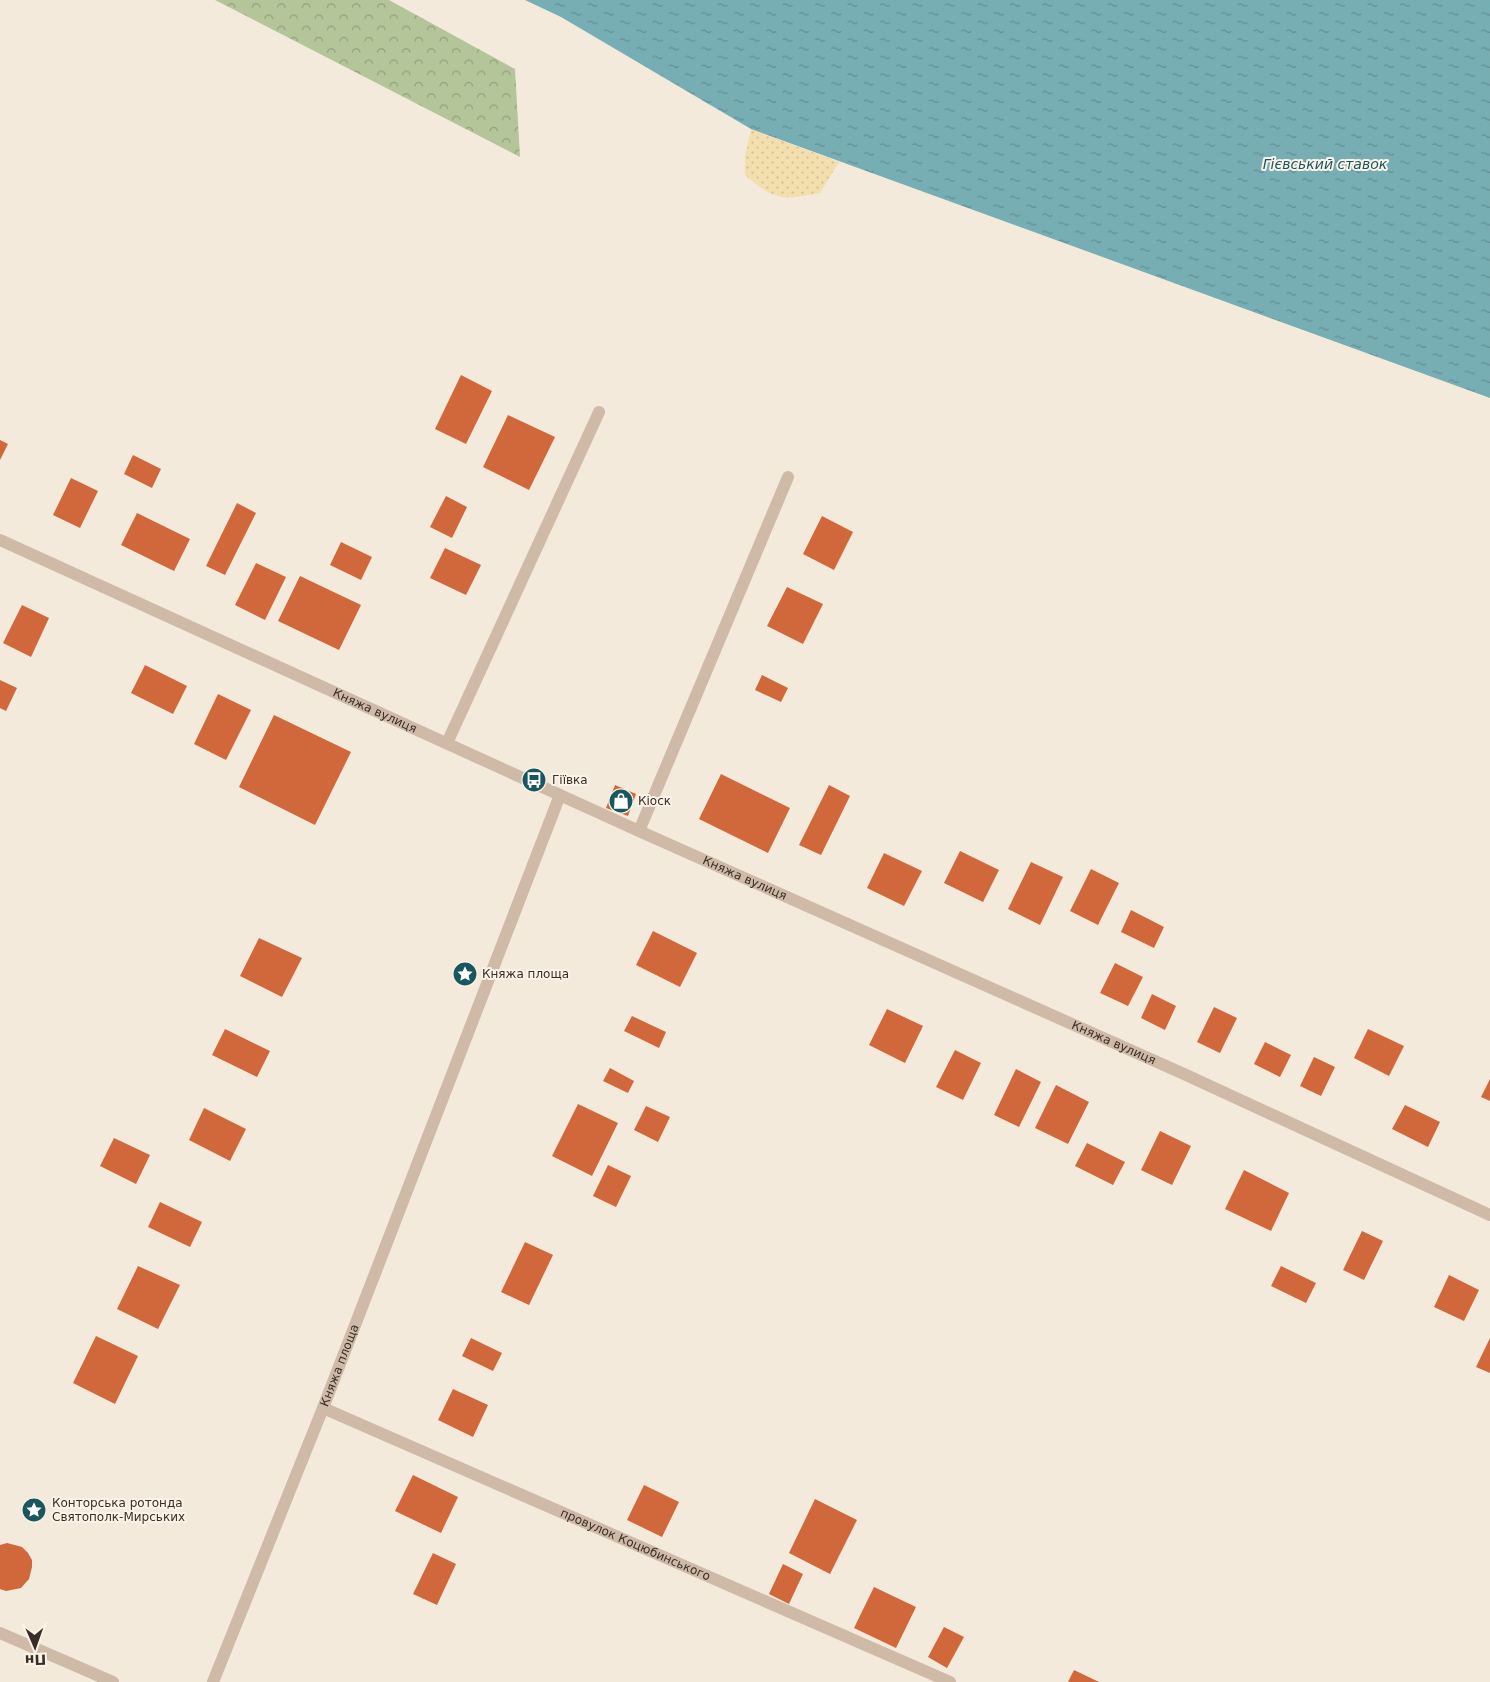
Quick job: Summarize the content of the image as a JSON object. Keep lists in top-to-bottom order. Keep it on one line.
{"streets":{"street":["Княжа вулиця","Княжа площа","провулок Коцюбинського"]},"crossings":[["Княжа вулиця","Княжа площа"],["Княжа площа","провулок Коцюбинського"]],"water":["Гієвський ставок"],"places":{"bus stop":["Гіївка"],"shop":["Кіоск"],"place":["Княжа площа","Конторська ротонда Святополк-Мирських"]},"north":"bottom"}
